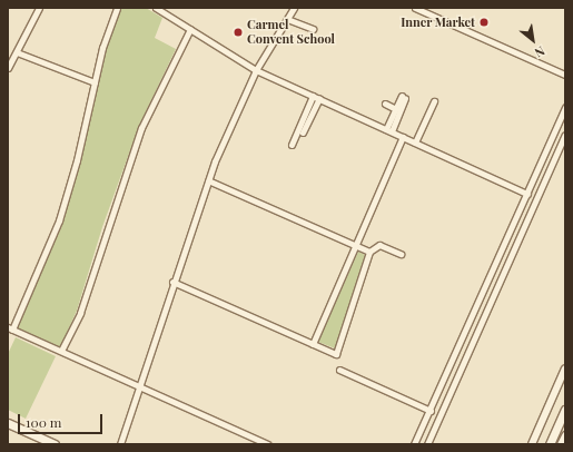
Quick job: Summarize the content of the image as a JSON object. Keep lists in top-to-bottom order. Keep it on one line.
{"places":["Inner Market","Carmel Convent School"],"scale_bar":"100 m","north":"bottom right"}
